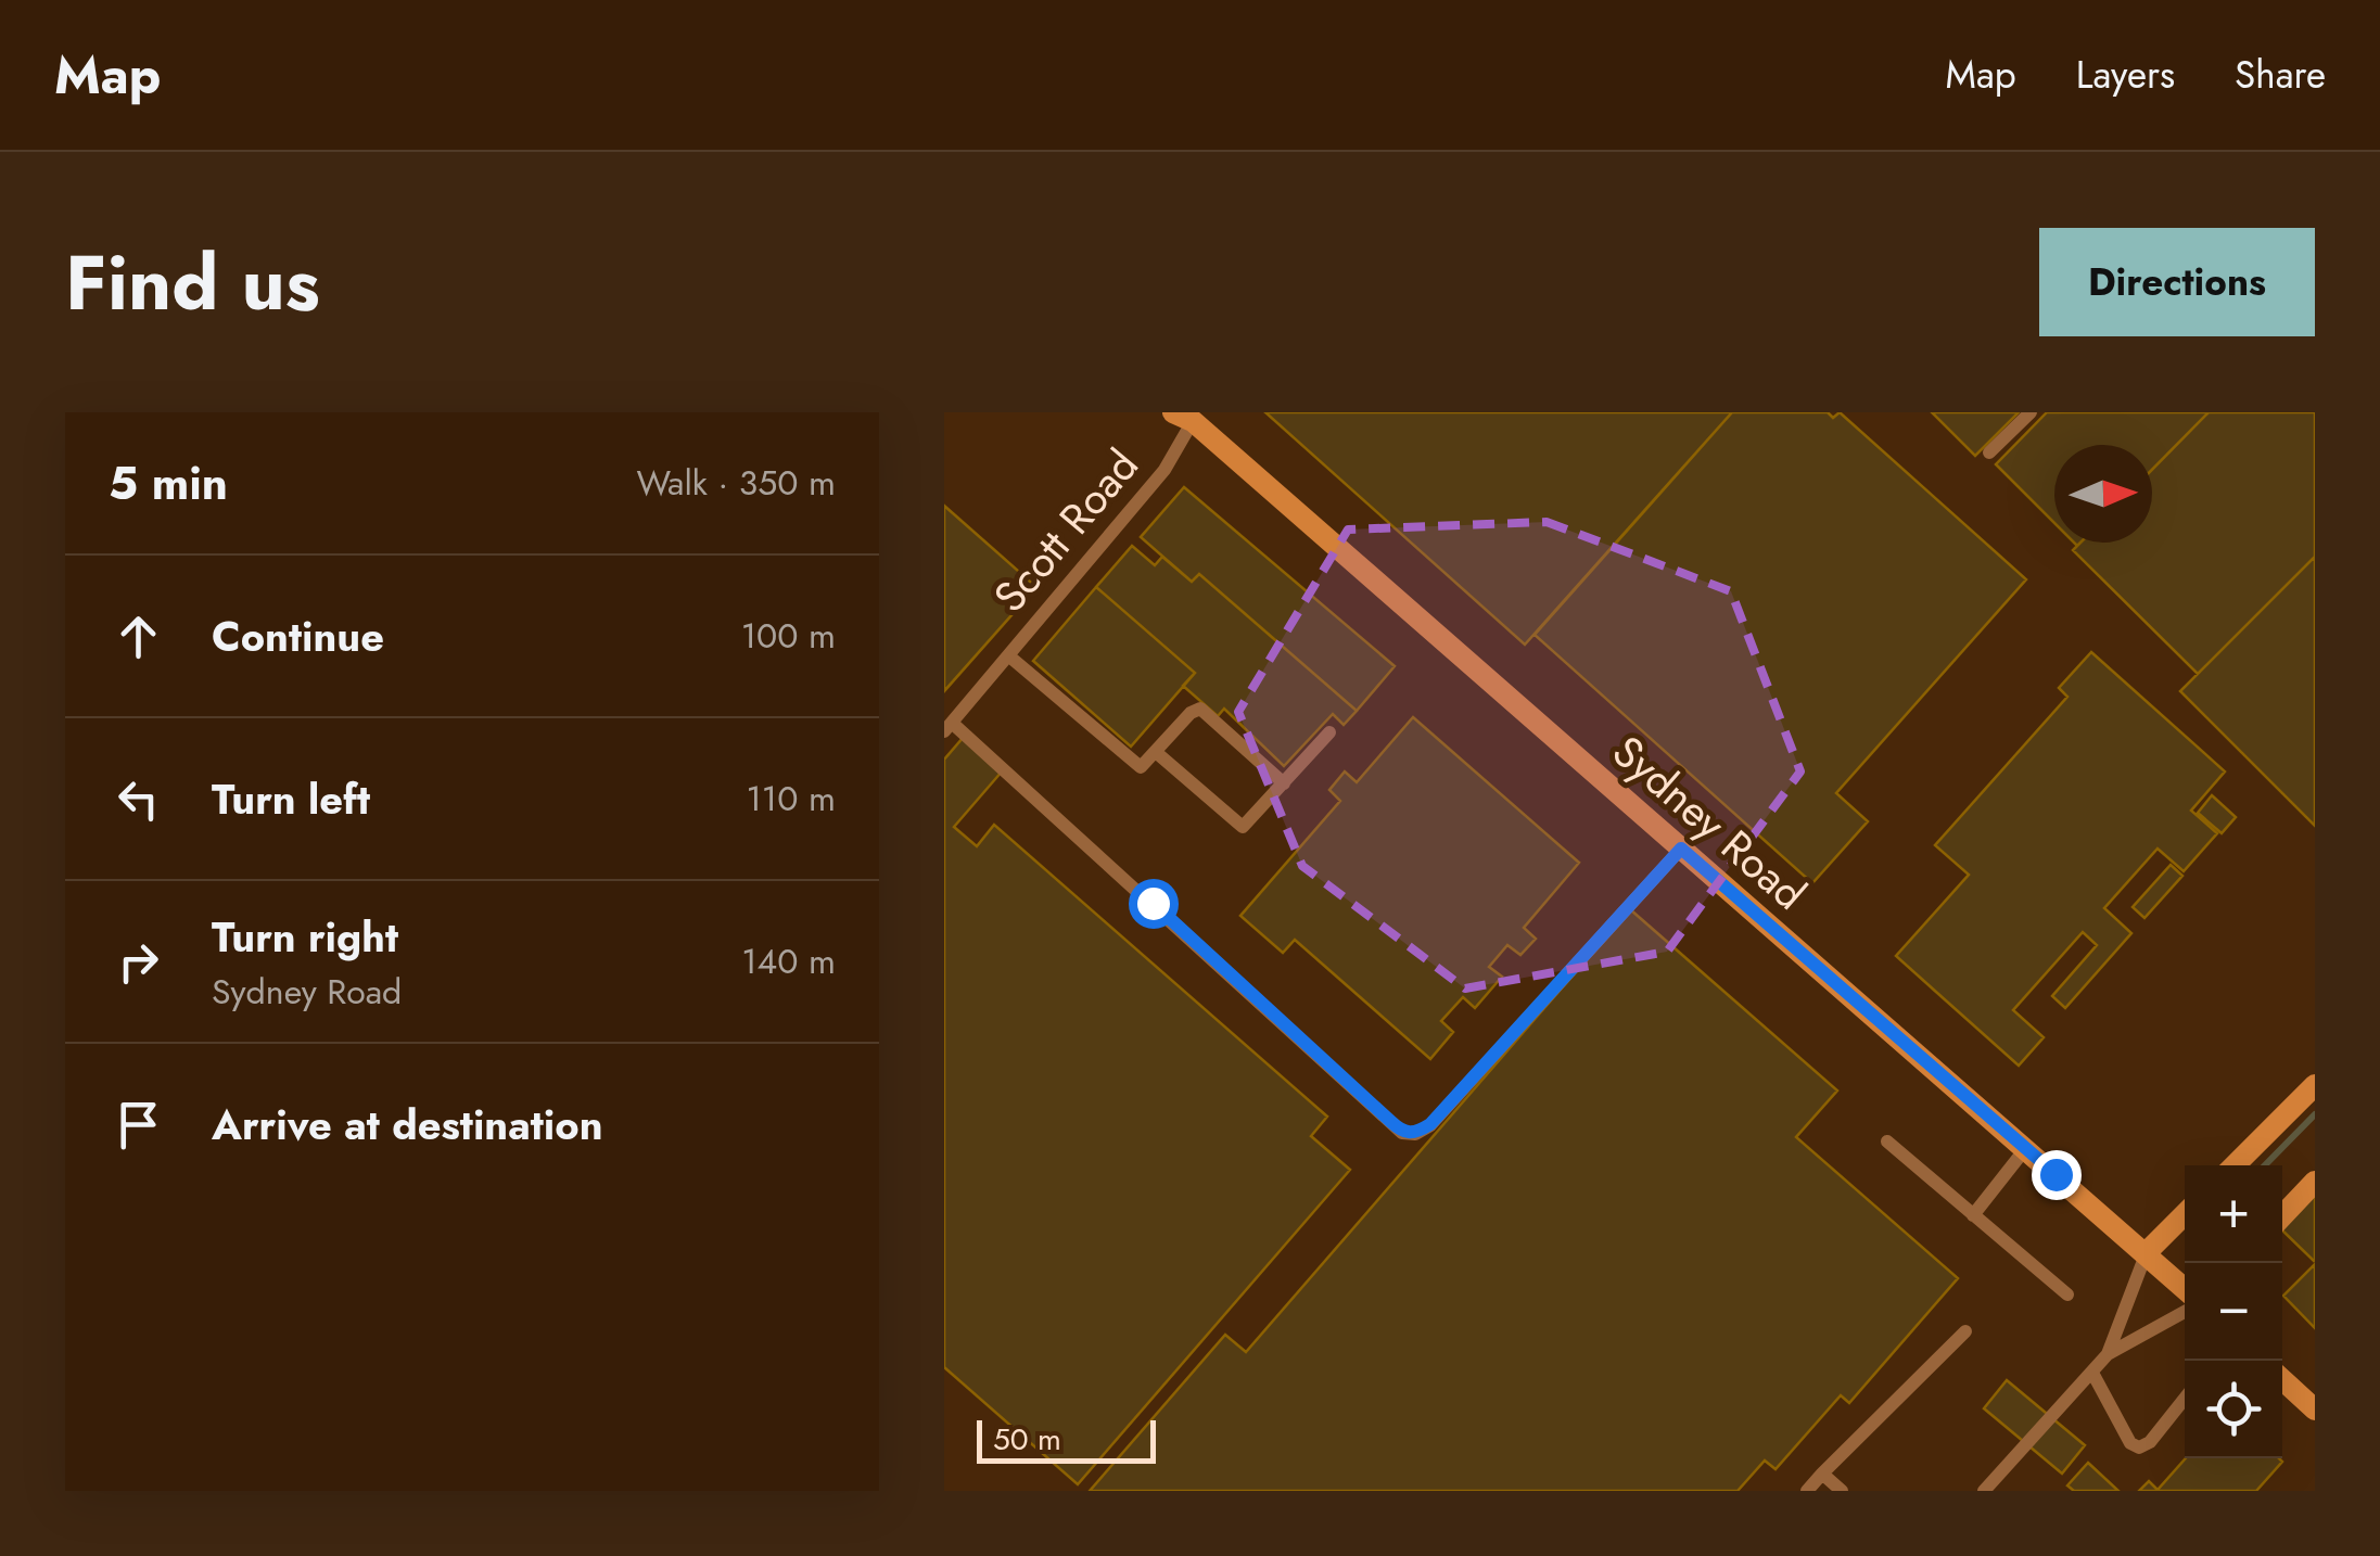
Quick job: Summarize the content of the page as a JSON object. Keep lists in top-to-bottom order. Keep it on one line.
{"streets":{"main road":["Sydney Road"],"lane":["Scott Road"]},"crossings":[["Scott Road","Sydney Road"]],"scale_bar":"50 m","north":"right","page":{"header":"Map","nav":["Map","Layers","Share"],"title":"Find us","buttons":"Directions","heading":["5 min","Walk · 350 m"],"list":[["Continue","100 m"],["Turn left","110 m"],["Turn right","Sydney Road","140 m"],"Arrive at destination"],"map_buttons":["+","−"],"scale":"50 m"}}
